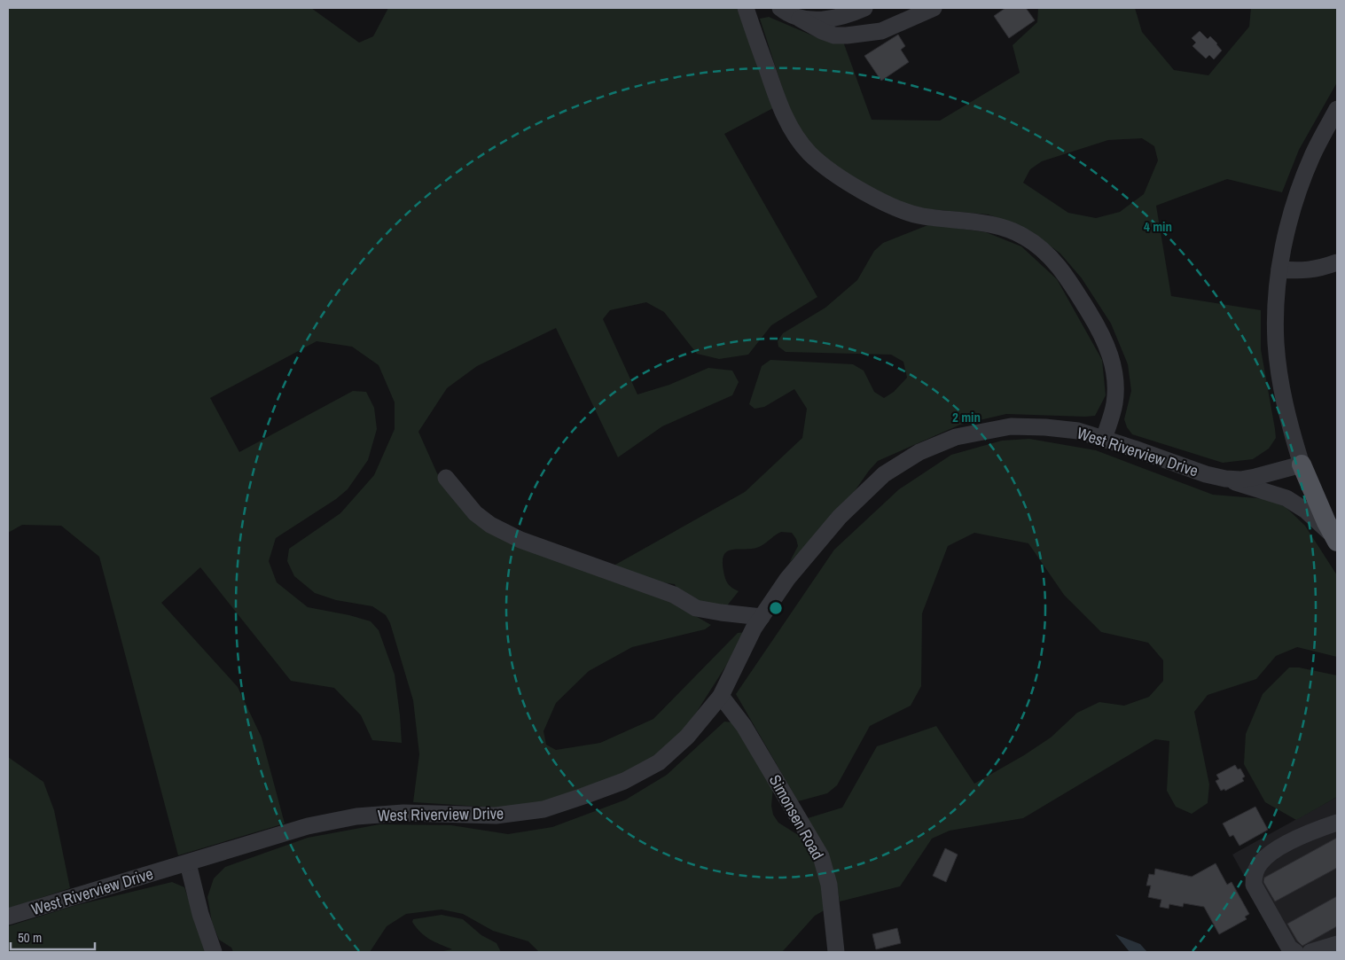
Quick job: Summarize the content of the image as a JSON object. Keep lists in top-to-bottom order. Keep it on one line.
{"streets":{"street":["West Riverview Drive","Simonsen Road"]},"crossings":[["West Riverview Drive","Simonsen Road"]],"scale_bar":"50 m","rings":["4 min","2 min"]}
